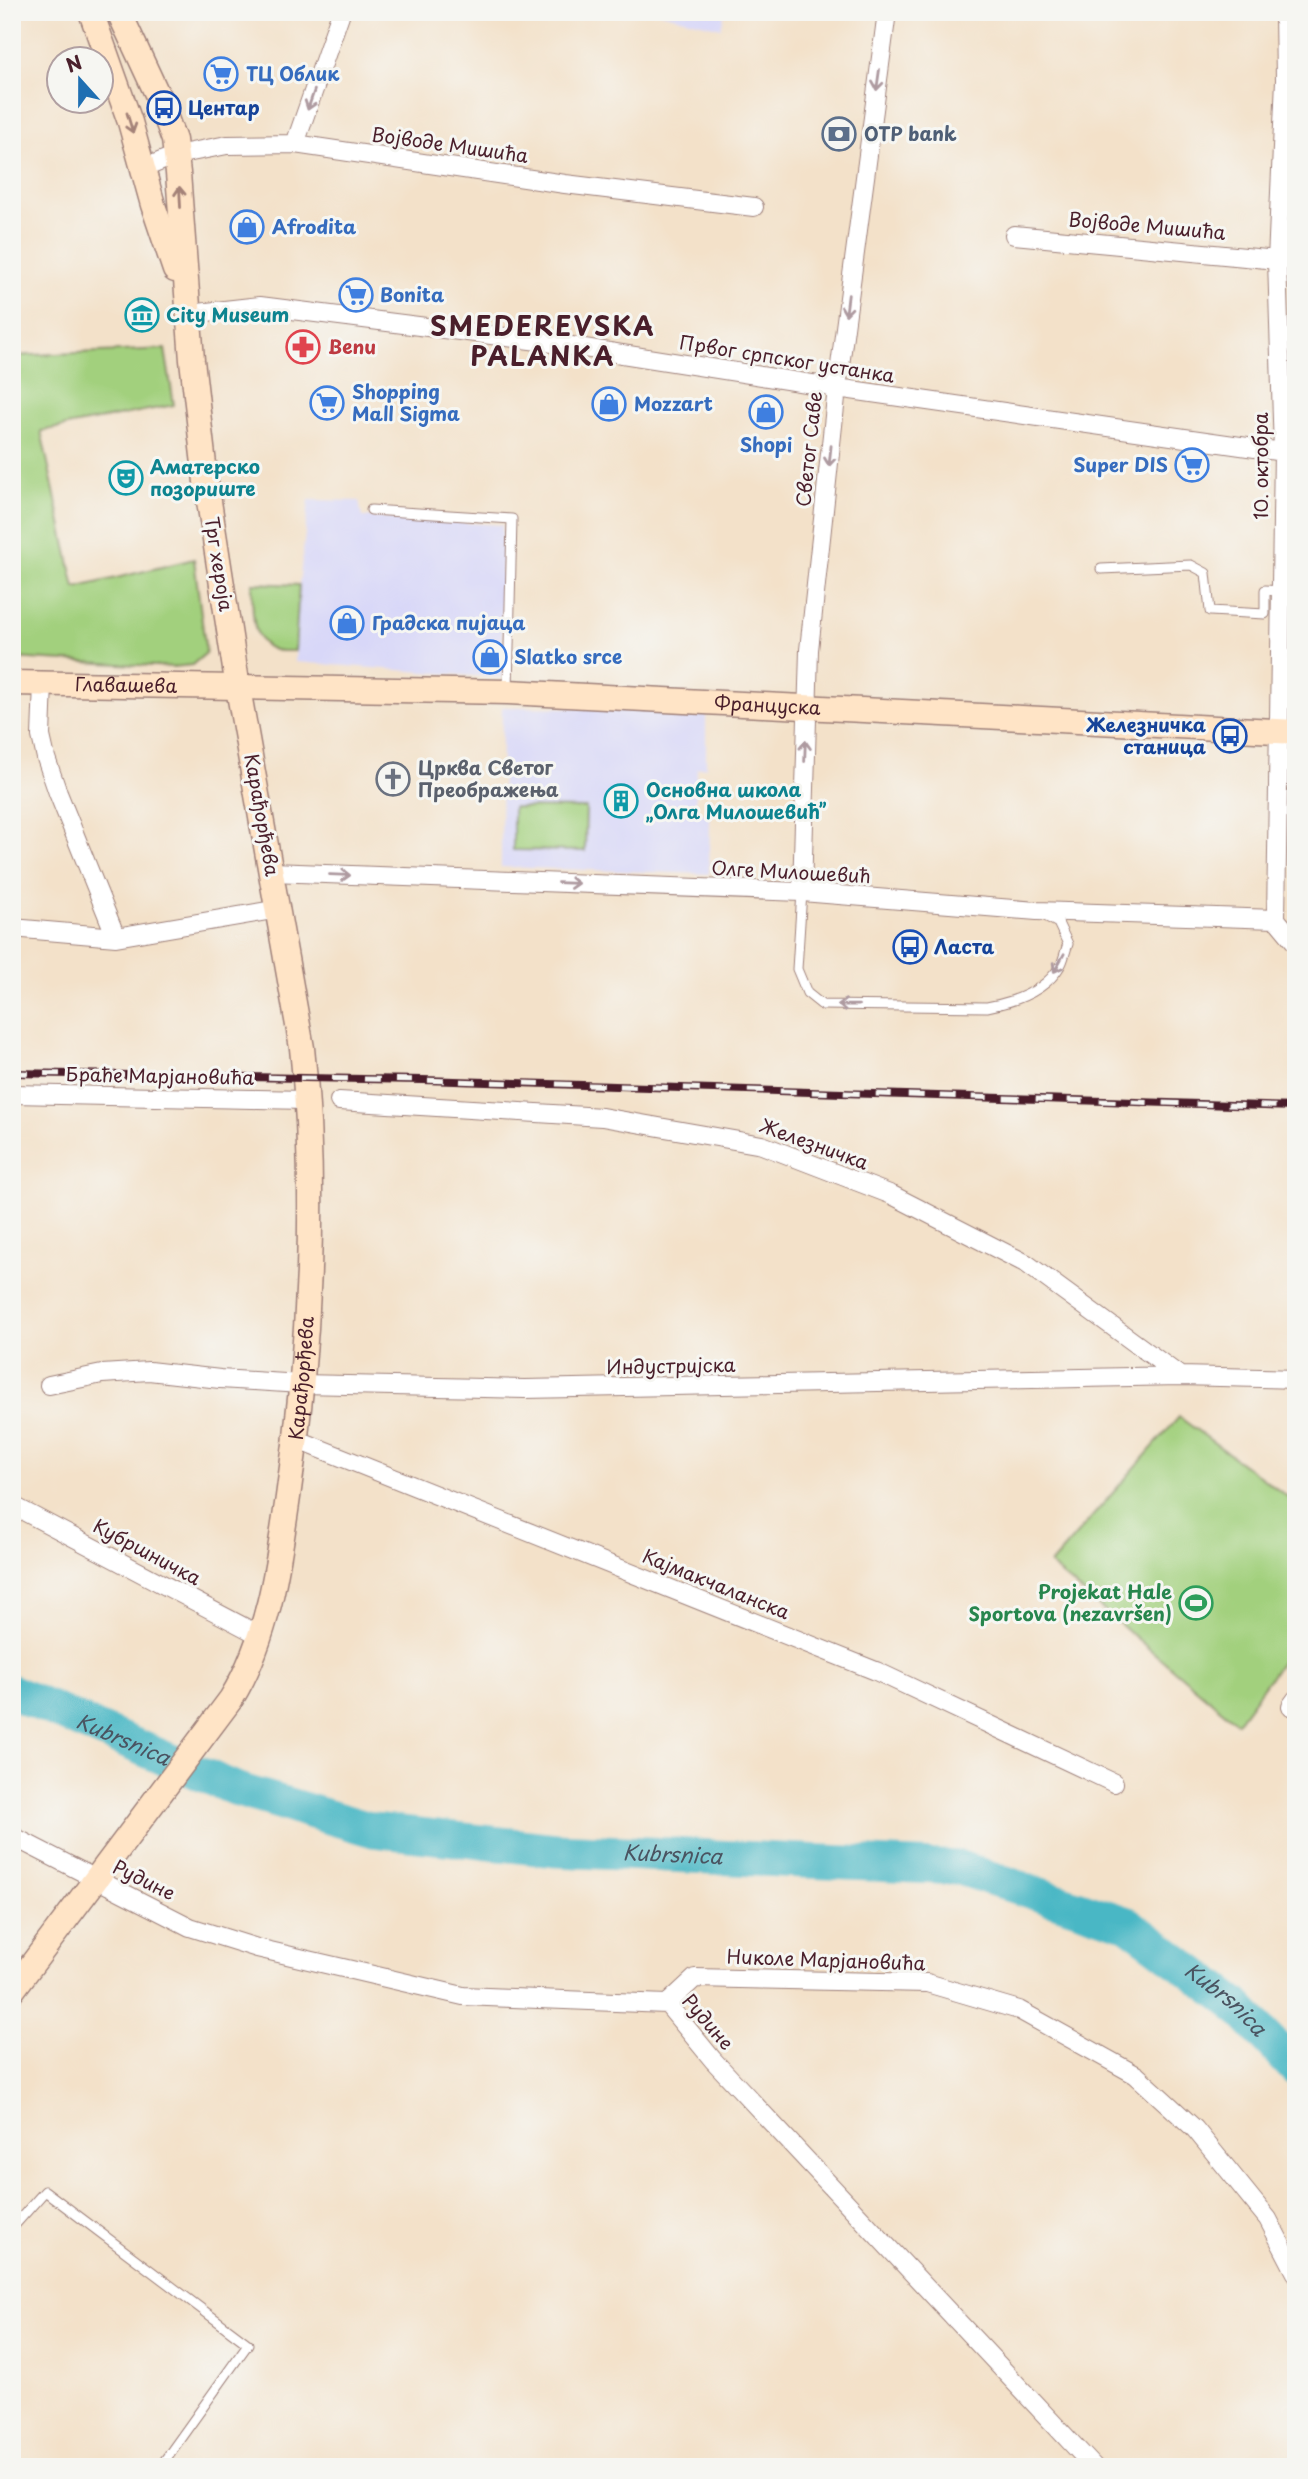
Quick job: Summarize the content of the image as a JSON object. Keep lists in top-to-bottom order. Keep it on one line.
{"streets":{"main road":["Трг хероја","Главашева","Француска","Карађорђева"],"street":["Војводе Мишића","Првог српског устанка","Светог Саве","10. октобра","Олге Милошевић","Браће Марјановића","Железничка","Индустријска","Кубршничка","Кајмакчаланска","Рудине","Николе Марјановића"]},"crossings":[["Војводе Мишића","10. октобра"],["Војводе Мишића","Трг хероја"],["Првог српског устанка","Светог Саве"],["Првог српског устанка","10. октобра"],["Првог српског устанка","Трг хероја"],["Светог Саве","Француска"],["Светог Саве","Олге Милошевић"],["10. октобра","Француска"],["10. октобра","Олге Милошевић"],["Трг хероја","Главашева"],["Трг хероја","Француска"],["Трг хероја","Карађорђева"],["Главашева","Француска"],["Главашева","Карађорђева"],["Француска","Карађорђева"],["Карађорђева","Олге Милошевић"],["Карађорђева","Браће Марјановића"],["Карађорђева","Индустријска"],["Карађорђева","Кубршничка"],["Карађорђева","Кајмакчаланска"],["Карађорђева","Рудине"],["Железничка","Индустријска"],["Рудине","Николе Марјановића"]],"one_way":["Олге Милошевић"],"districts":["SMEDEREVSKA PALANKA"],"water":["Kubrsnica"],"places":{"supermarket":["ТЦ Облик","Bonita","Shopping Mall Sigma","Super DIS"],"bus stop":["Центар","Железничка станица","Ласта"],"bank":["OTP bank"],"shop":["Afrodita","Mozzart","Shopi","Градска пијаца","Slatko srce"],"museum":["City Museum"],"pharmacy":["Benu"],"theatre":["Аматерско позориште"],"church":["Црква Светог Преображења"],"building":["Основна школа „Олга Милошевић”"],"sports":["Projekat Hale Sportova (nezavršen)"]},"north":"top"}
